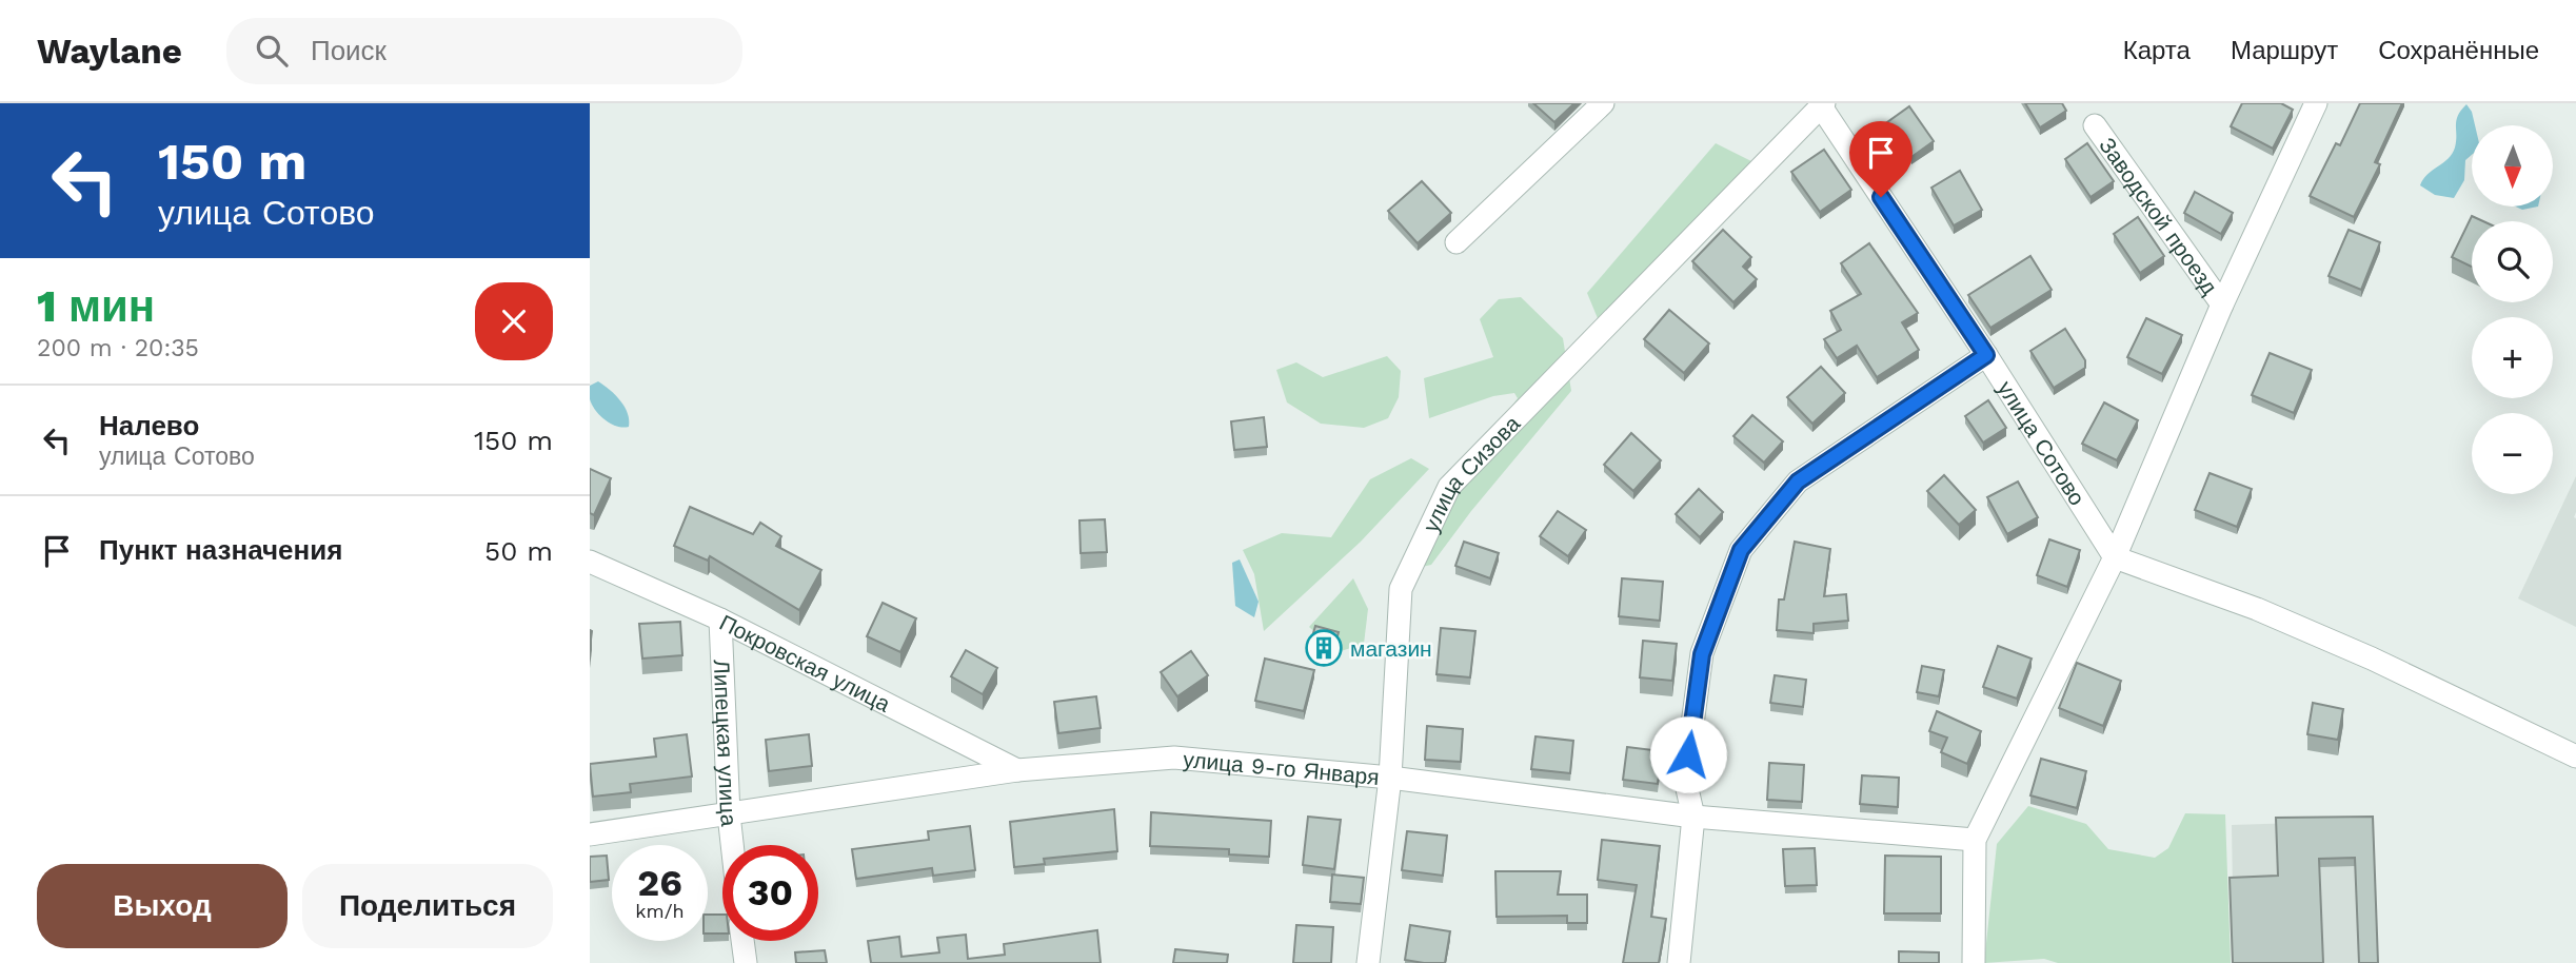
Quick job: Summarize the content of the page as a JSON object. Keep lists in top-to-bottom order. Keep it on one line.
{"streets":{"street":["Заводской проезд","улица Сотово","улица Сизова","Покровская улица","Липецкая улица","улица 9-го Января"]},"crossings":[["улица Сотово","улица Сизова"],["улица Сизова","улица 9-го Января"],["Покровская улица","Липецкая улица"],["Покровская улица","улица 9-го Января"],["Липецкая улица","улица 9-го Января"]],"places":{"building":["магазин"]},"north":"bottom","page":{"header":"Waylane","search":"Поиск","nav":["Карта","Маршрут","Сохранённые"],"turn":["150 m","улица Сотово"],"map_buttons":["+","−"],"heading":["1 мин","200 m · 20:35"],"list":[{"name":"Налево","note":"улица Сотово","value":"150 m"},{"name":"Пункт назначения","value":"50 m"}],"speed":"26 km/h","limit":"30","buttons":["Выход","Поделиться"]}}
